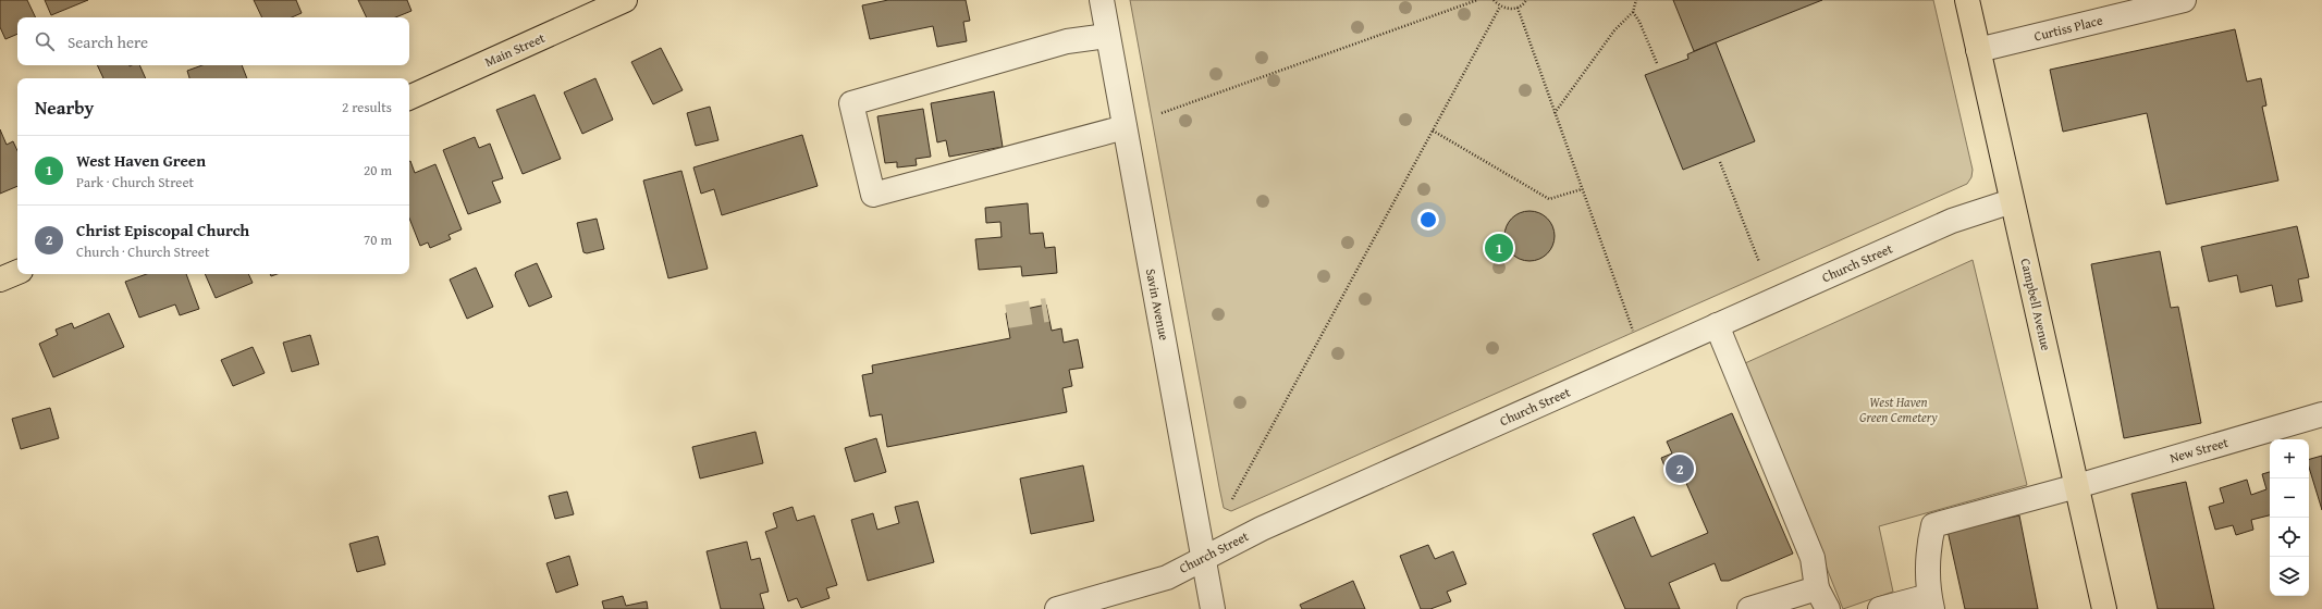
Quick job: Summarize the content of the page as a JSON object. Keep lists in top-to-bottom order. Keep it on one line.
{"streets":{"main road":["Main Street","Campbell Avenue"],"street":["Curtiss Place","Church Street","Savin Avenue","New Street"]},"crossings":[["Curtiss Place","Campbell Avenue"],["Church Street","Savin Avenue"],["Church Street","Campbell Avenue"],["Campbell Avenue","New Street"]],"parks":["West Haven Green Cemetery"],"page":{"search":"Search here","heading":["Nearby","2 results"],"list":[{"mark":"1","name":"West Haven Green","note":"Park · Church Street","value":"20 m"},{"mark":"2","name":"Christ Episcopal Church","note":"Church · Church Street","value":"70 m"}],"pins":["1","2"],"map_buttons":["+","−"]}}
